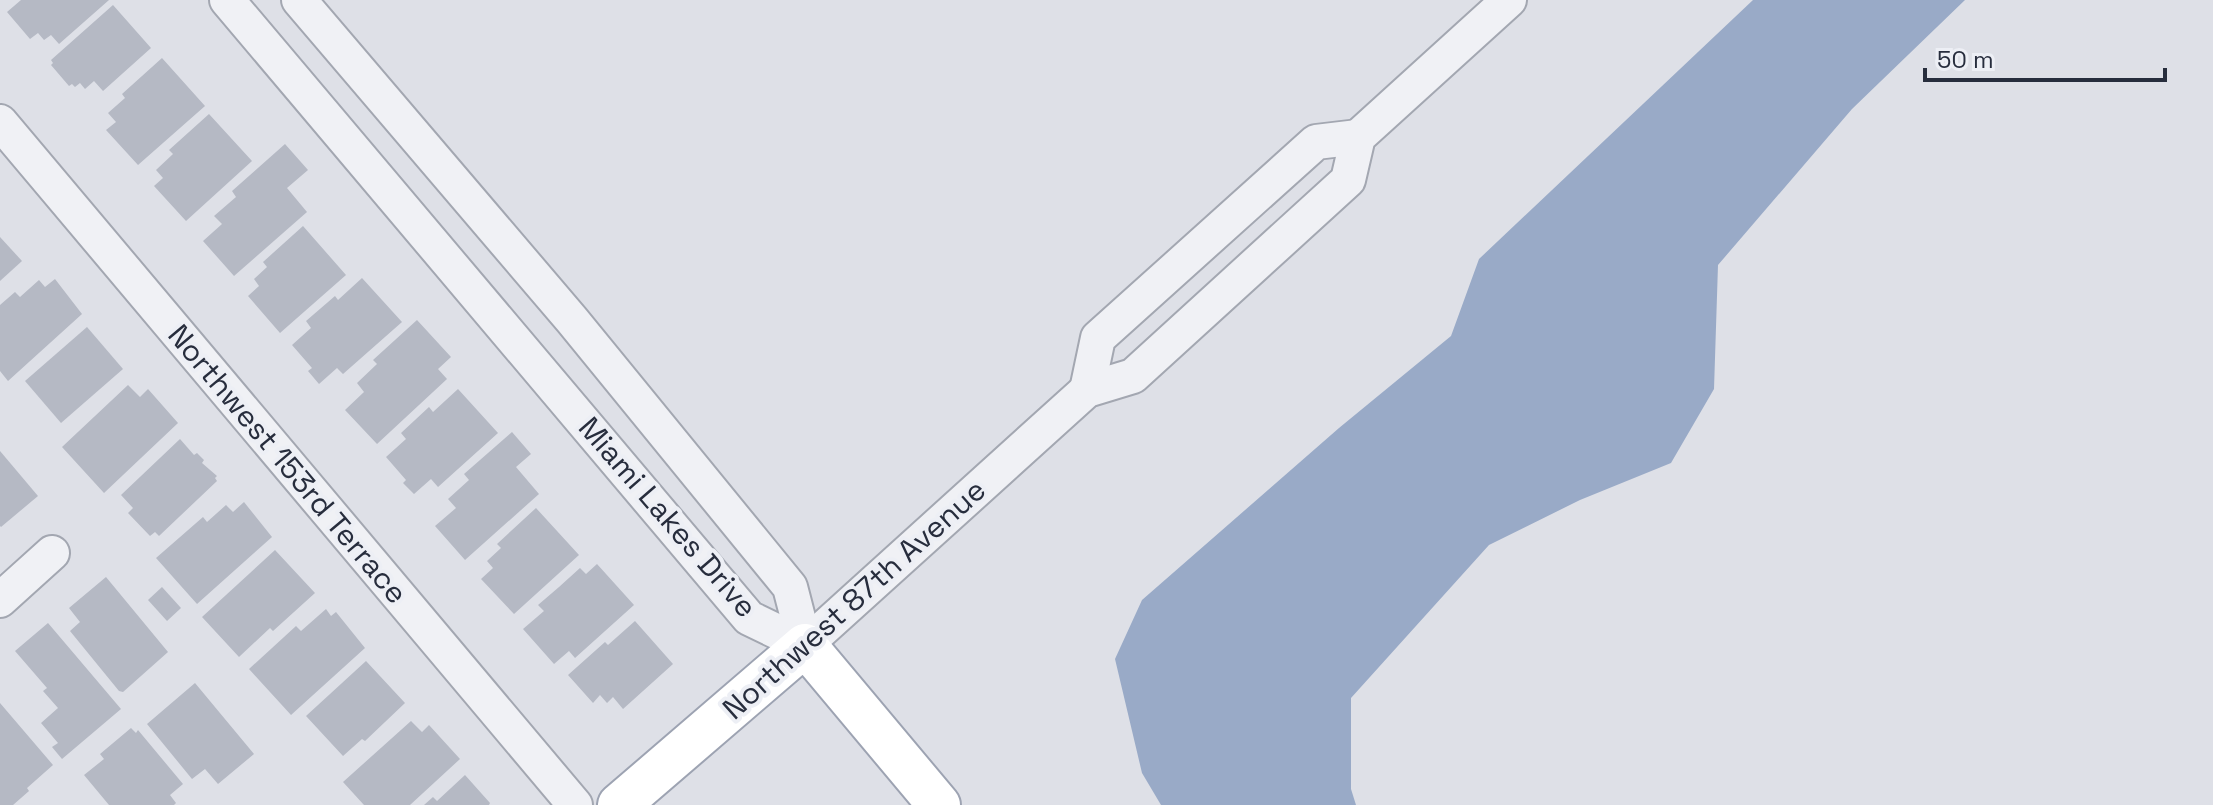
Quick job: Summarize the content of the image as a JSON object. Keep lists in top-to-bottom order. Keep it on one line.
{"streets":{"main road":["Northwest 87th Avenue"],"street":["Northwest 153rd Terrace","Miami Lakes Drive"]},"crossings":[["Miami Lakes Drive","Northwest 87th Avenue"]],"scale_bar":"50 m"}
